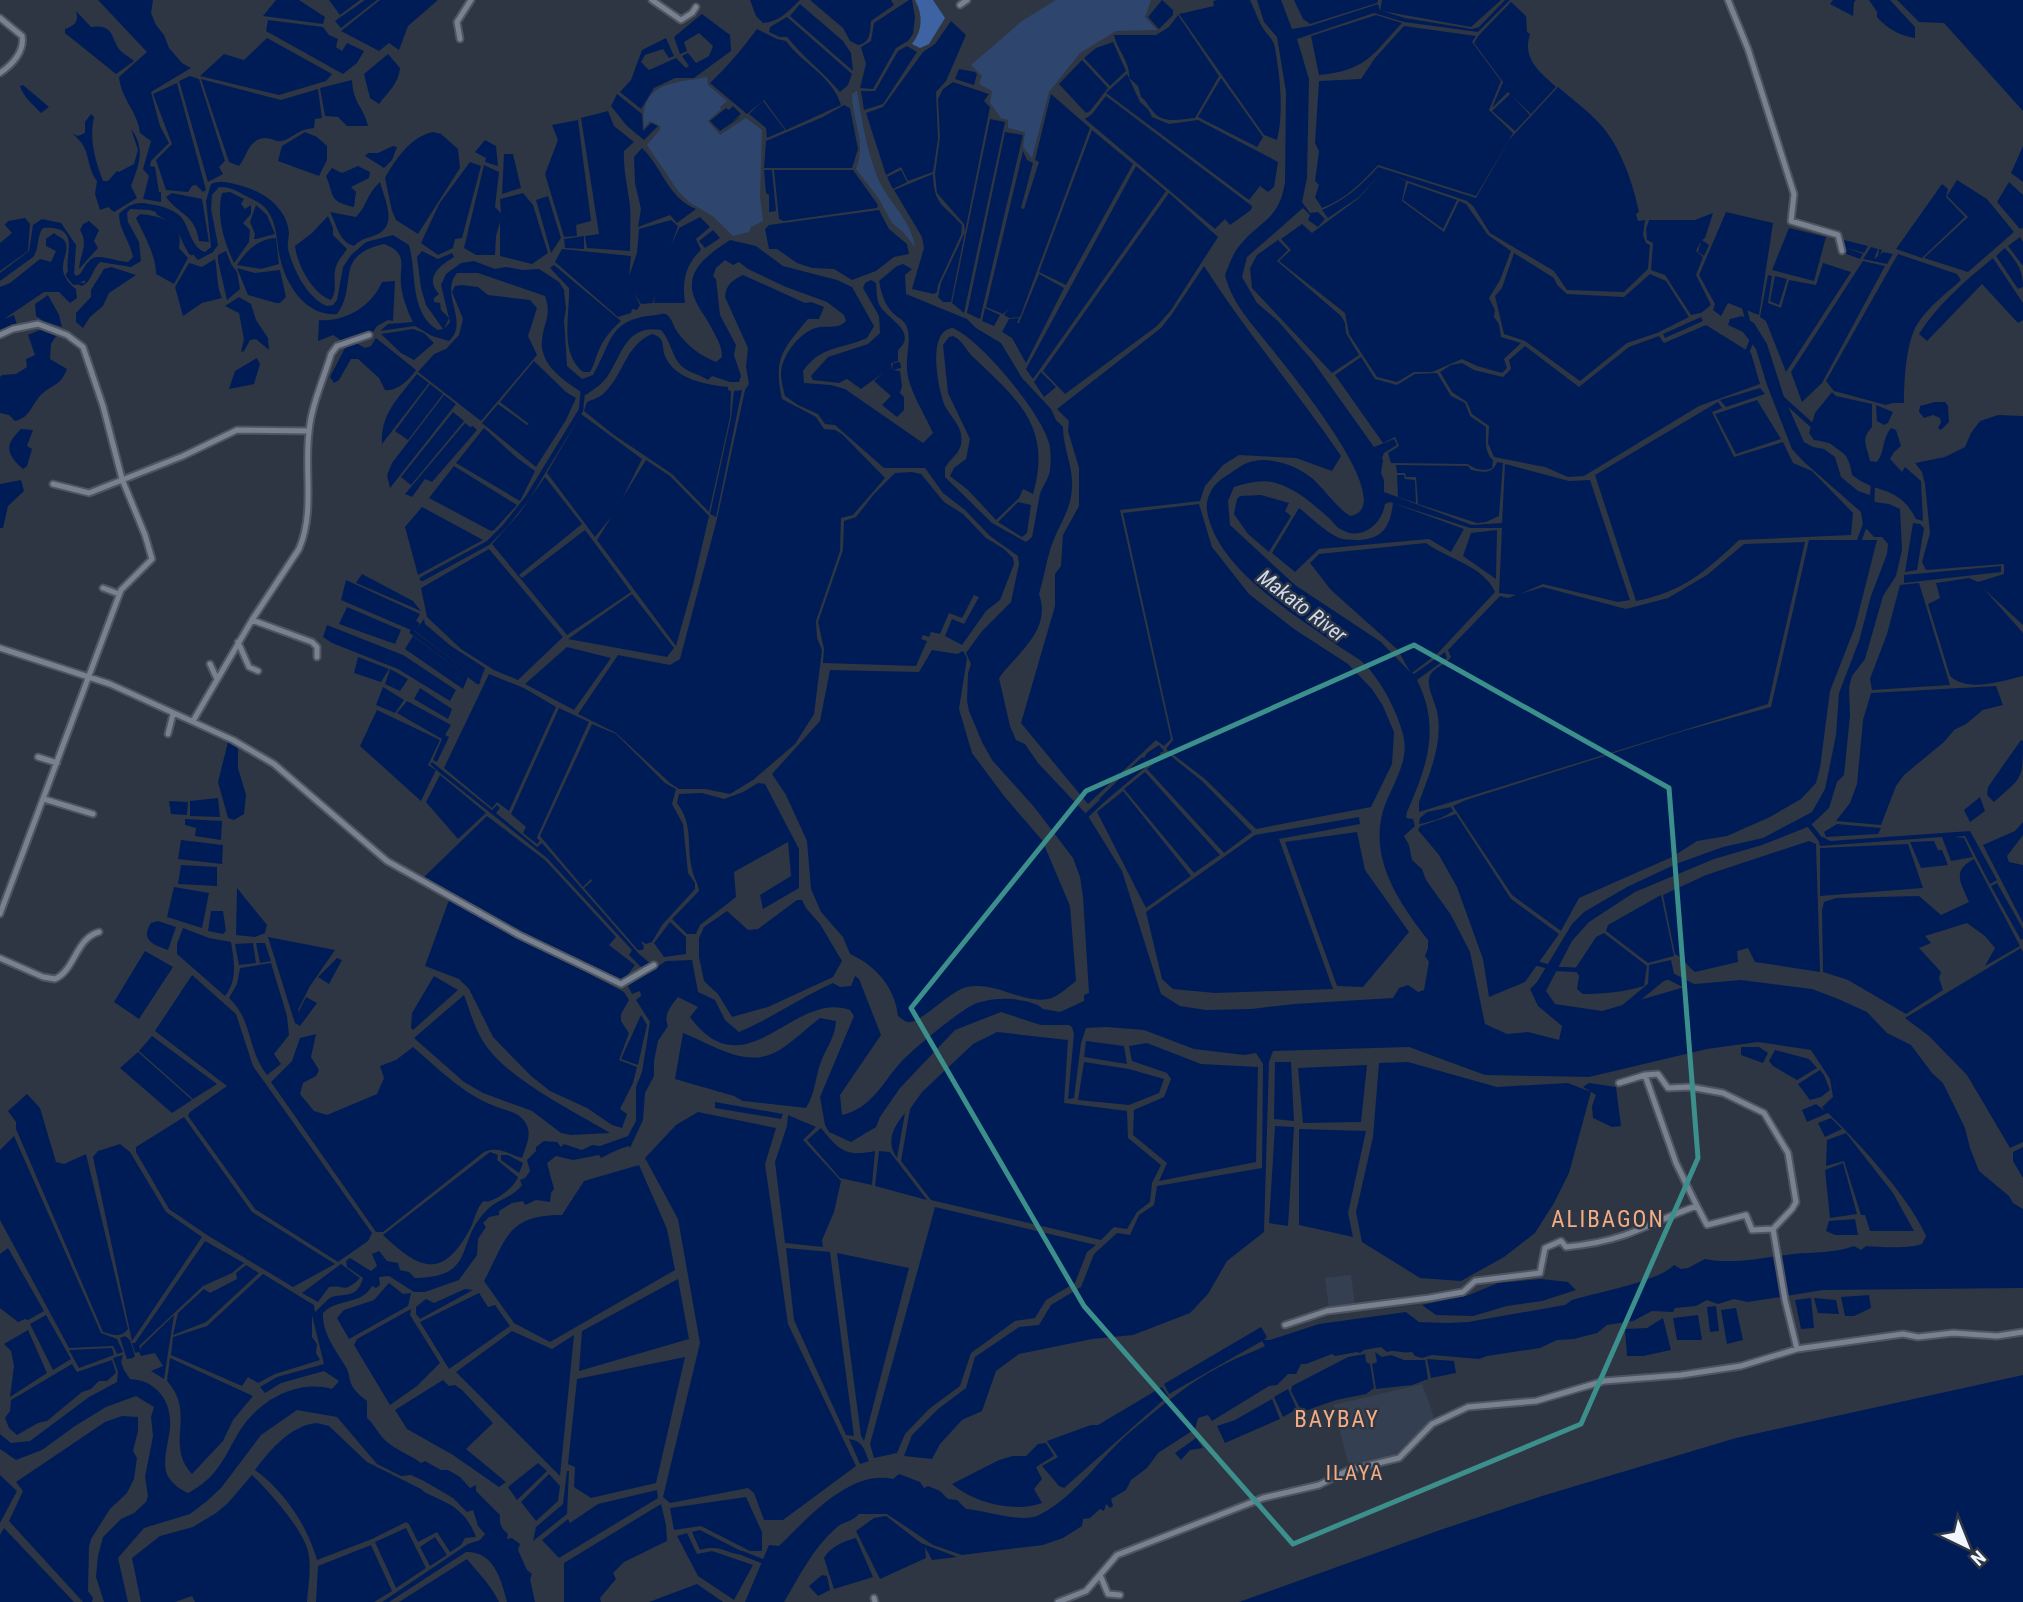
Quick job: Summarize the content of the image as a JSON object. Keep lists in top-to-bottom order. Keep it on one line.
{"districts":["ALIBAGON","BAYBAY","ILAYA"],"water":["Makato River"],"north":"bottom right"}
